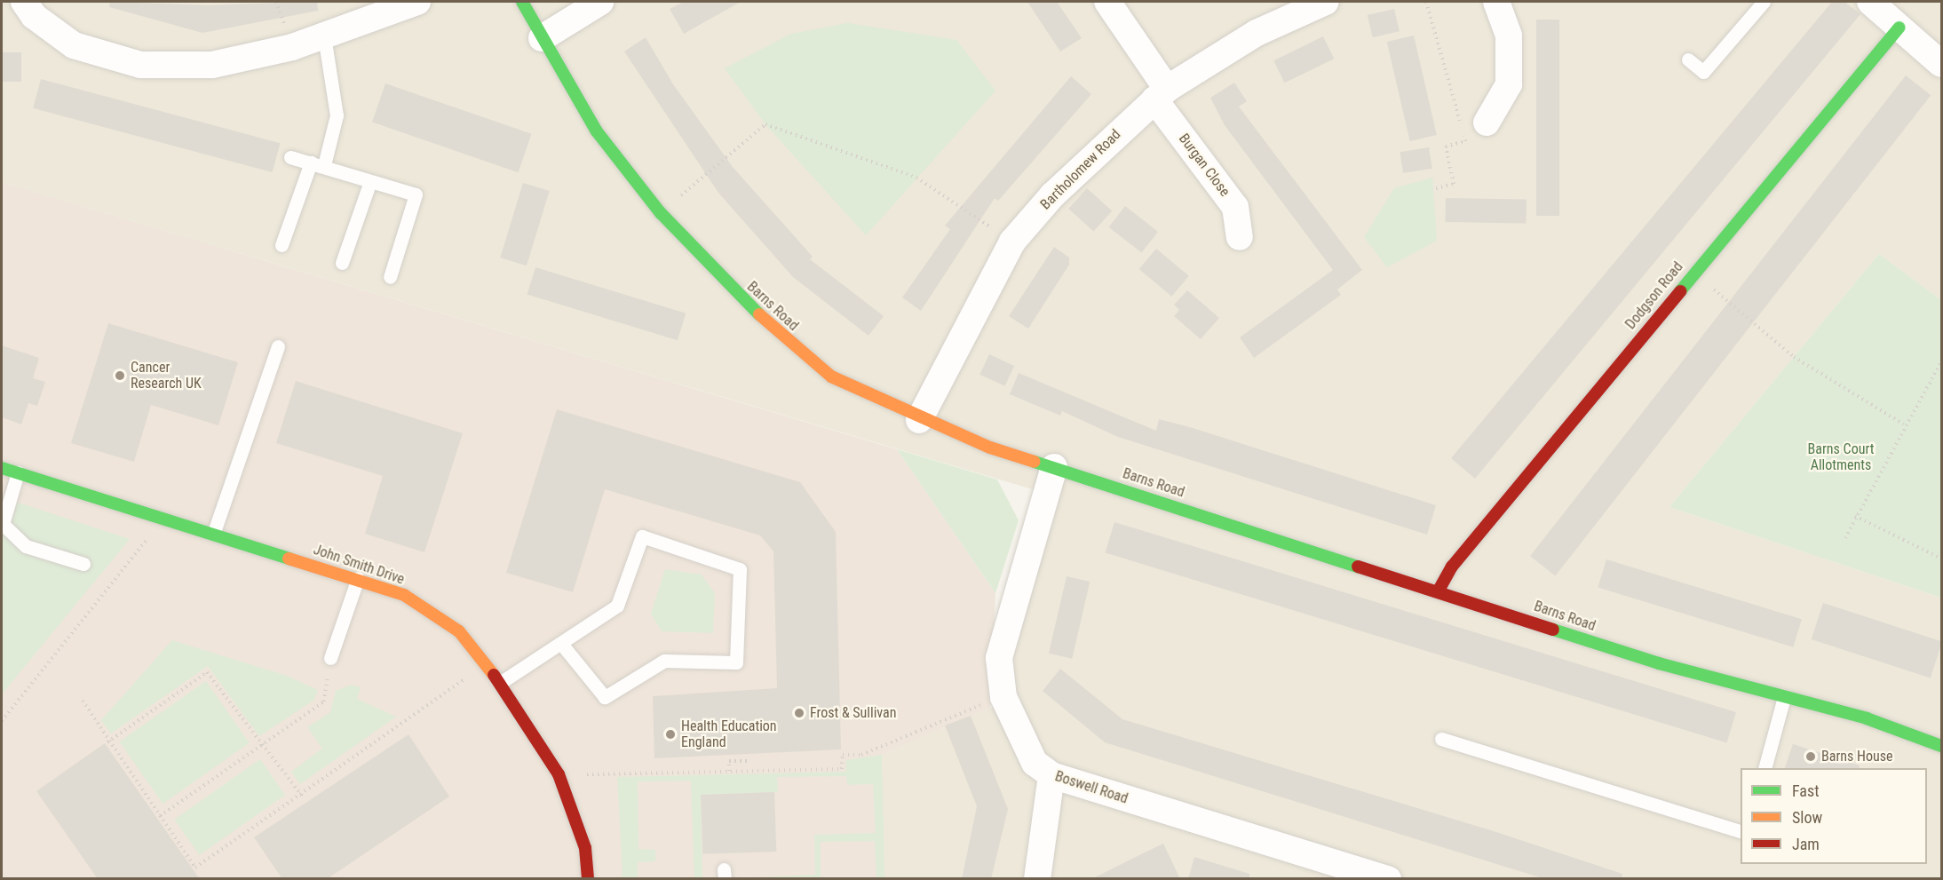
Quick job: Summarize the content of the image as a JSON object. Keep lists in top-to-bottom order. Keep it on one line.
{"streets":{"street":["Burgan Close","Bartholomew Road","Dodgson Road","Barns Road","John Smith Drive","Boswell Road"]},"crossings":[["Burgan Close","Bartholomew Road"],["Bartholomew Road","Barns Road"],["Dodgson Road","Barns Road"],["Barns Road","Boswell Road"]],"parks":["Barns Court Allotments"],"places":["Cancer Research UK","Frost & Sullivan","Health Education England","Barns House"],"legend":["Fast","Slow","Jam"]}
